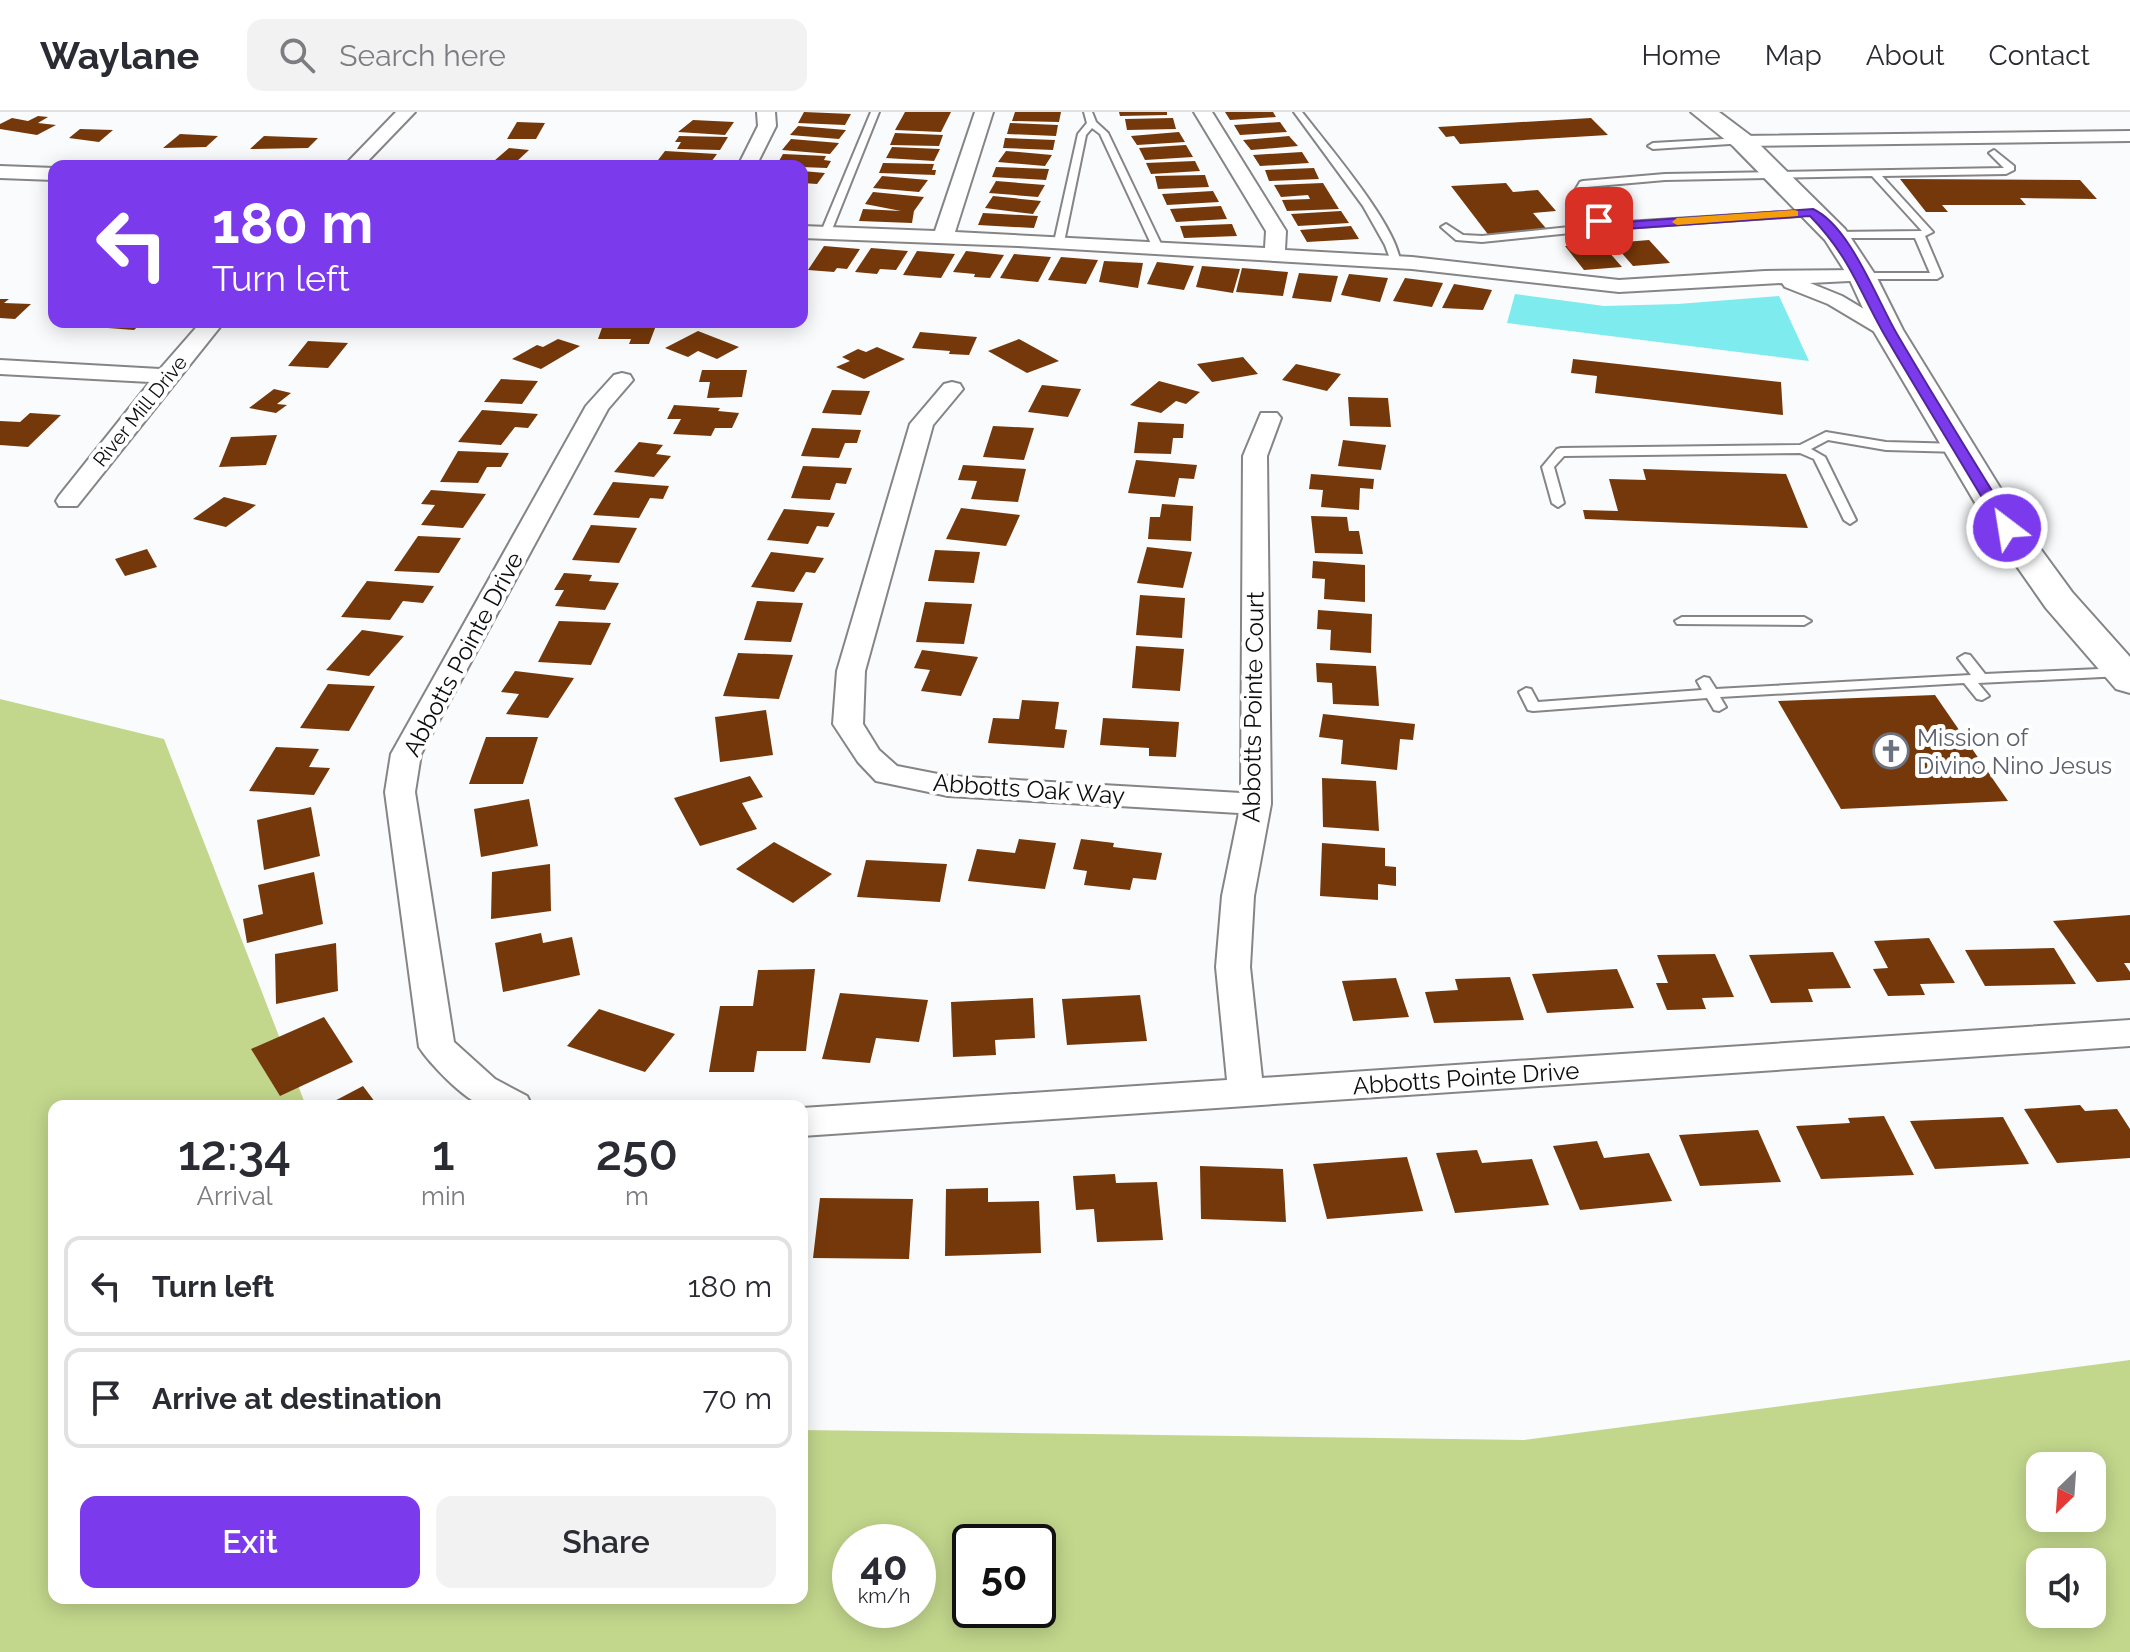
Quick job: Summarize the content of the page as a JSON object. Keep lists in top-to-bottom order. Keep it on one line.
{"streets":{"street":["River Mill Drive","Abbotts Pointe Drive","Abbotts Pointe Court","Abbotts Oak Way"]},"crossings":[["Abbotts Pointe Drive","Abbotts Pointe Court"],["Abbotts Pointe Court","Abbotts Oak Way"]],"places":{"church":["Mission of Divino Nino Jesus"]},"north":"bottom left","page":{"header":"Waylane","search":"Search here","nav":["Home","Map","About","Contact"],"turn":["180 m","Turn left"],"eta":["12:34","Arrival","1","min","250","m"],"list":[{"name":"Turn left","value":"180 m"},{"name":"Arrive at destination","value":"70 m"}],"buttons":["Exit","Share"],"speed":"40 km/h","limit":"50"}}
